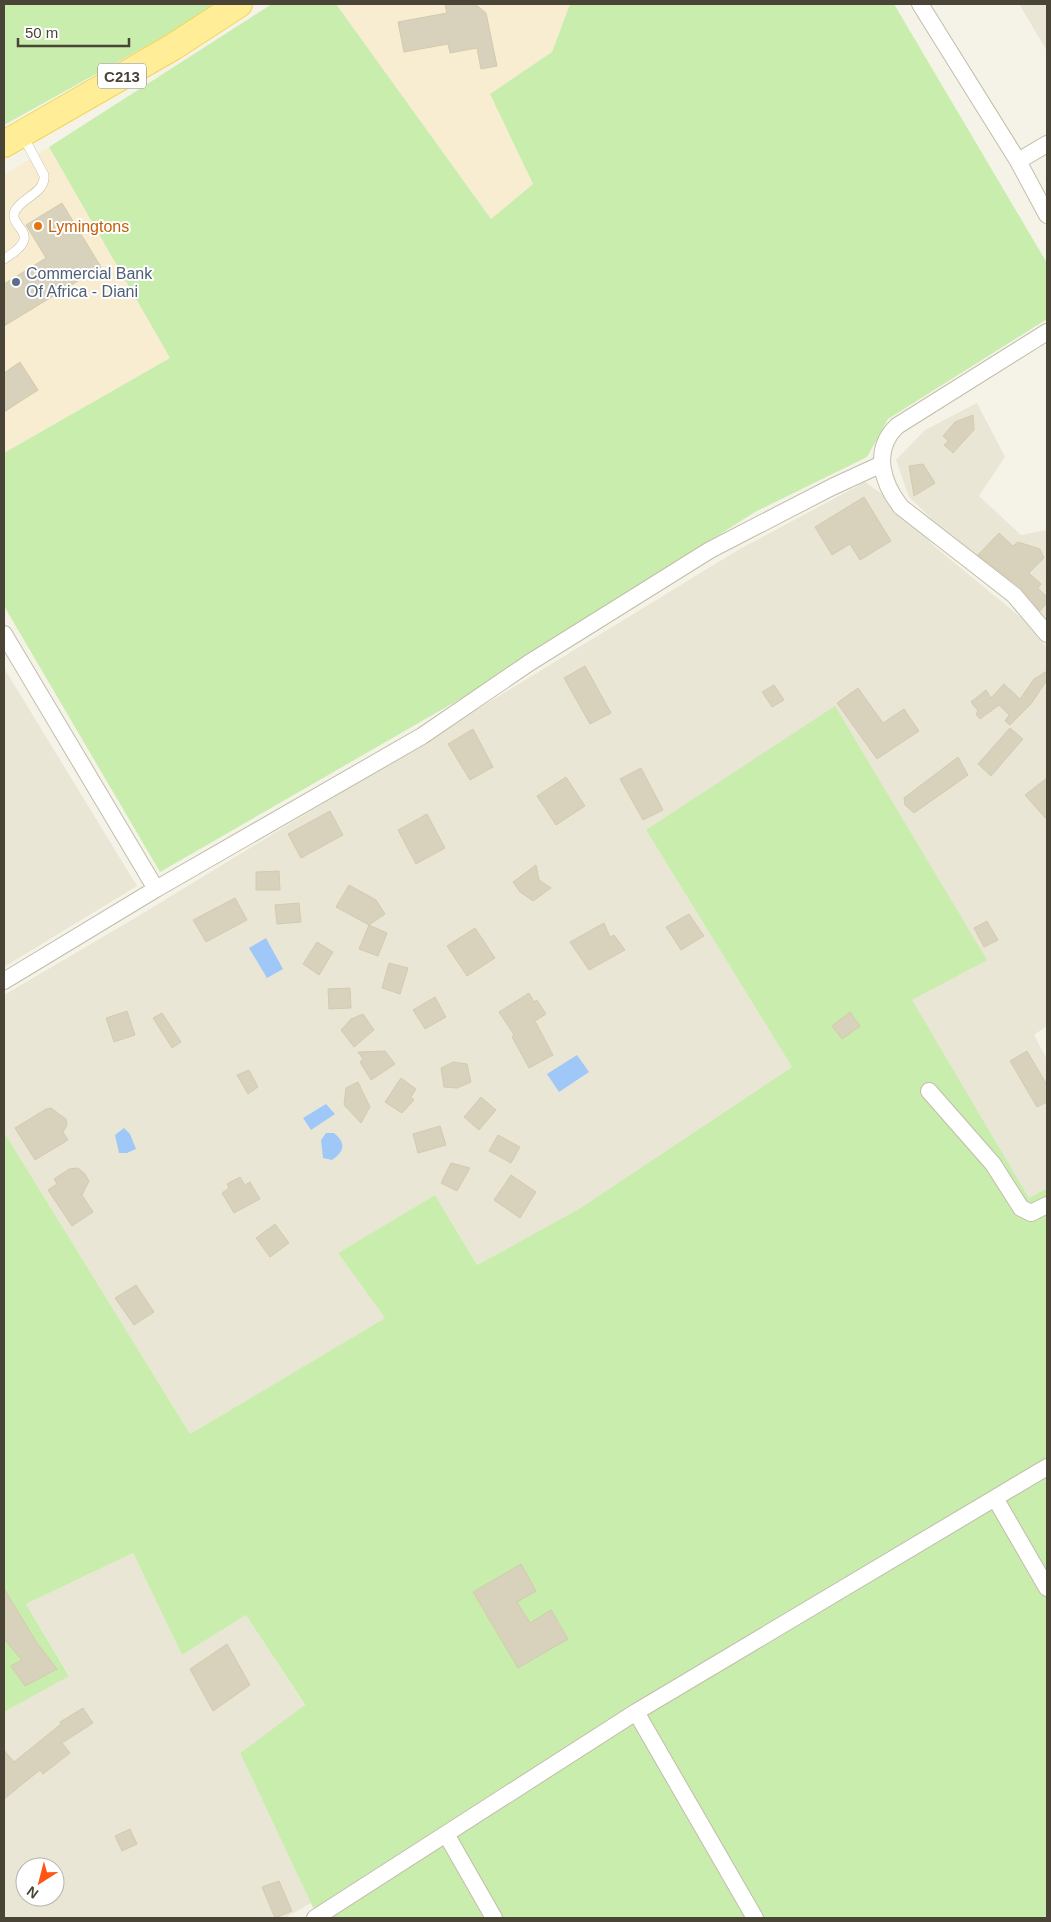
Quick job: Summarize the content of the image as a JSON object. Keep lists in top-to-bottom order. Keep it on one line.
{"streets":{"main road":["C213"]},"places":["Lymingtons","Commercial Bank Of Africa - Diani"],"scale_bar":"50 m","north":"bottom left"}
